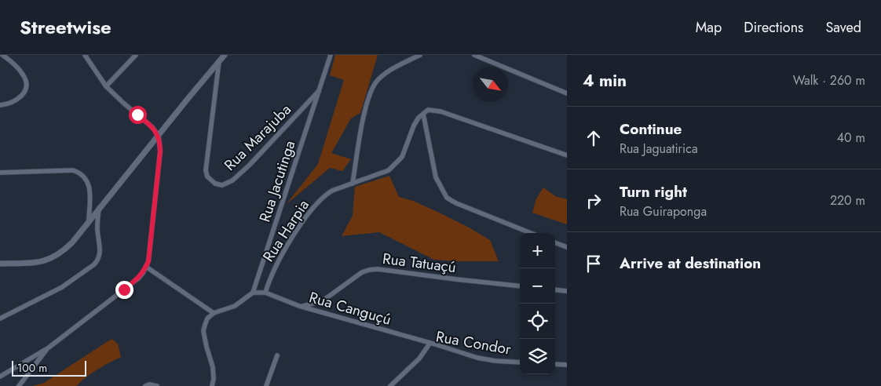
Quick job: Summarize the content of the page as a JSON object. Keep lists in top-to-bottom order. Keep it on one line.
{"streets":{"street":["Rua Marajuba","Rua Jacutinga","Rua Harpia","Rua Tatuaçú","Rua Canguçú","Rua Condor"]},"crossings":[["Rua Marajuba","Rua Jacutinga"],["Rua Harpia","Rua Canguçú"],["Rua Tatuaçú","Rua Canguçú"],["Rua Canguçú","Rua Condor"]],"scale_bar":"100 m","north":"bottom right","page":{"header":"Streetwise","nav":["Map","Directions","Saved"],"heading":["4 min","Walk · 260 m"],"list":[["Continue","Rua Jaguatirica","40 m"],["Turn right","Rua Guiraponga","220 m"],"Arrive at destination"],"map_buttons":["+","−"],"scale":"100 m"}}
